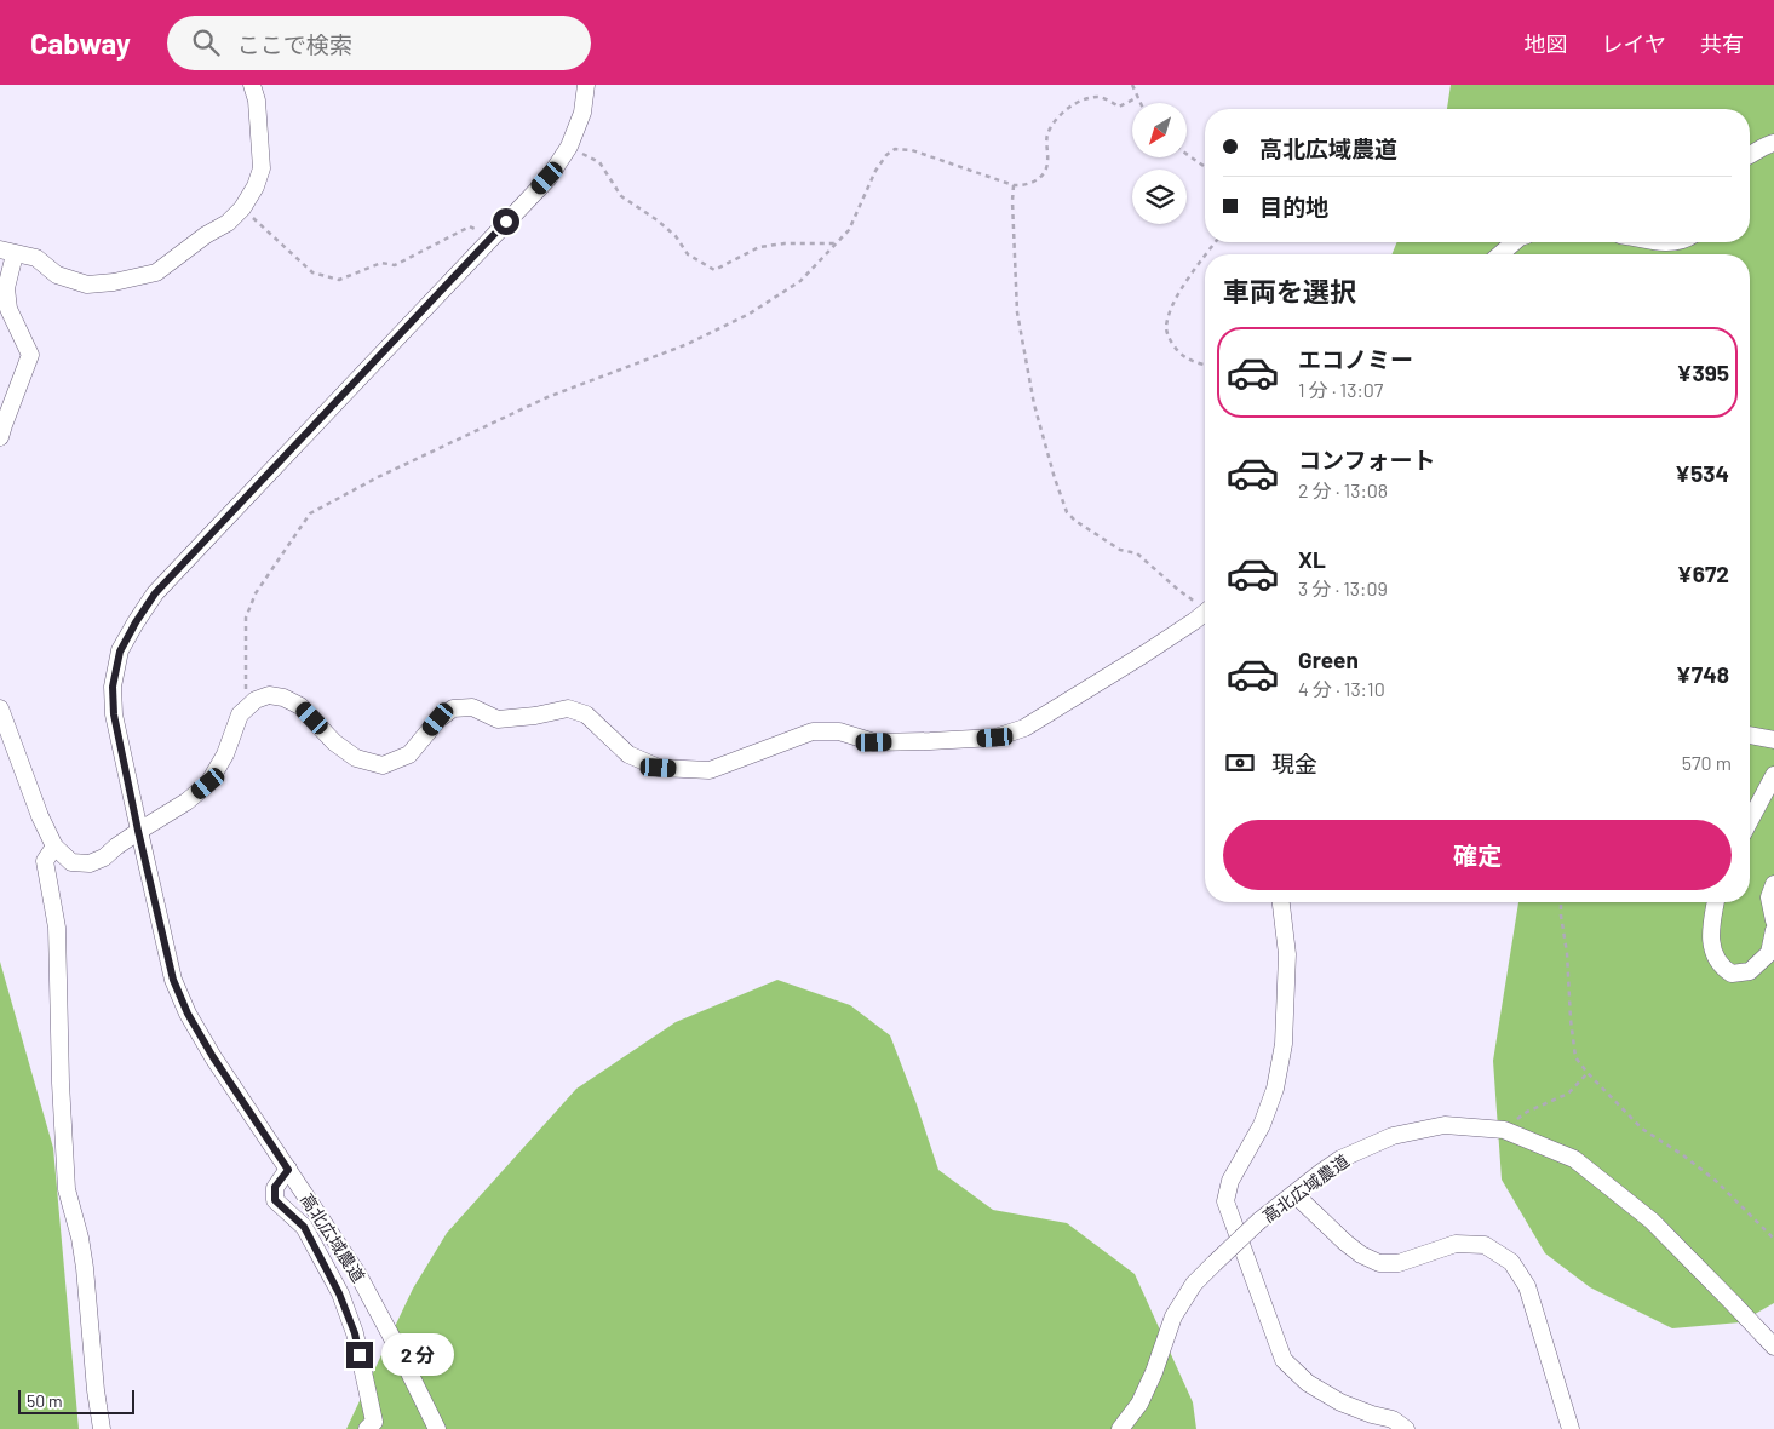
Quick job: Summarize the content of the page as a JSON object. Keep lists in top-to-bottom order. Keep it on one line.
{"streets":{"street":["高北広域農道"]},"scale_bar":"50 m","north":"bottom left","page":{"header":"Cabway","search":"ここで検索","nav":["地図","レイヤ","共有"],"banner":["高北広域農道","目的地"],"heading":"車両を選択","list":[{"name":"エコノミー","note":"1 分 · 13:07","value":"¥395"},{"name":"コンフォート","note":"2 分 · 13:08","value":"¥534"},{"name":"XL","note":"3 分 · 13:09","value":"¥672"},{"name":"Green","note":"4 分 · 13:10","value":"¥748"}],"pay":["現金","570 m"],"buttons":"確定","bubble":"2 分","scale":"50 m"}}
